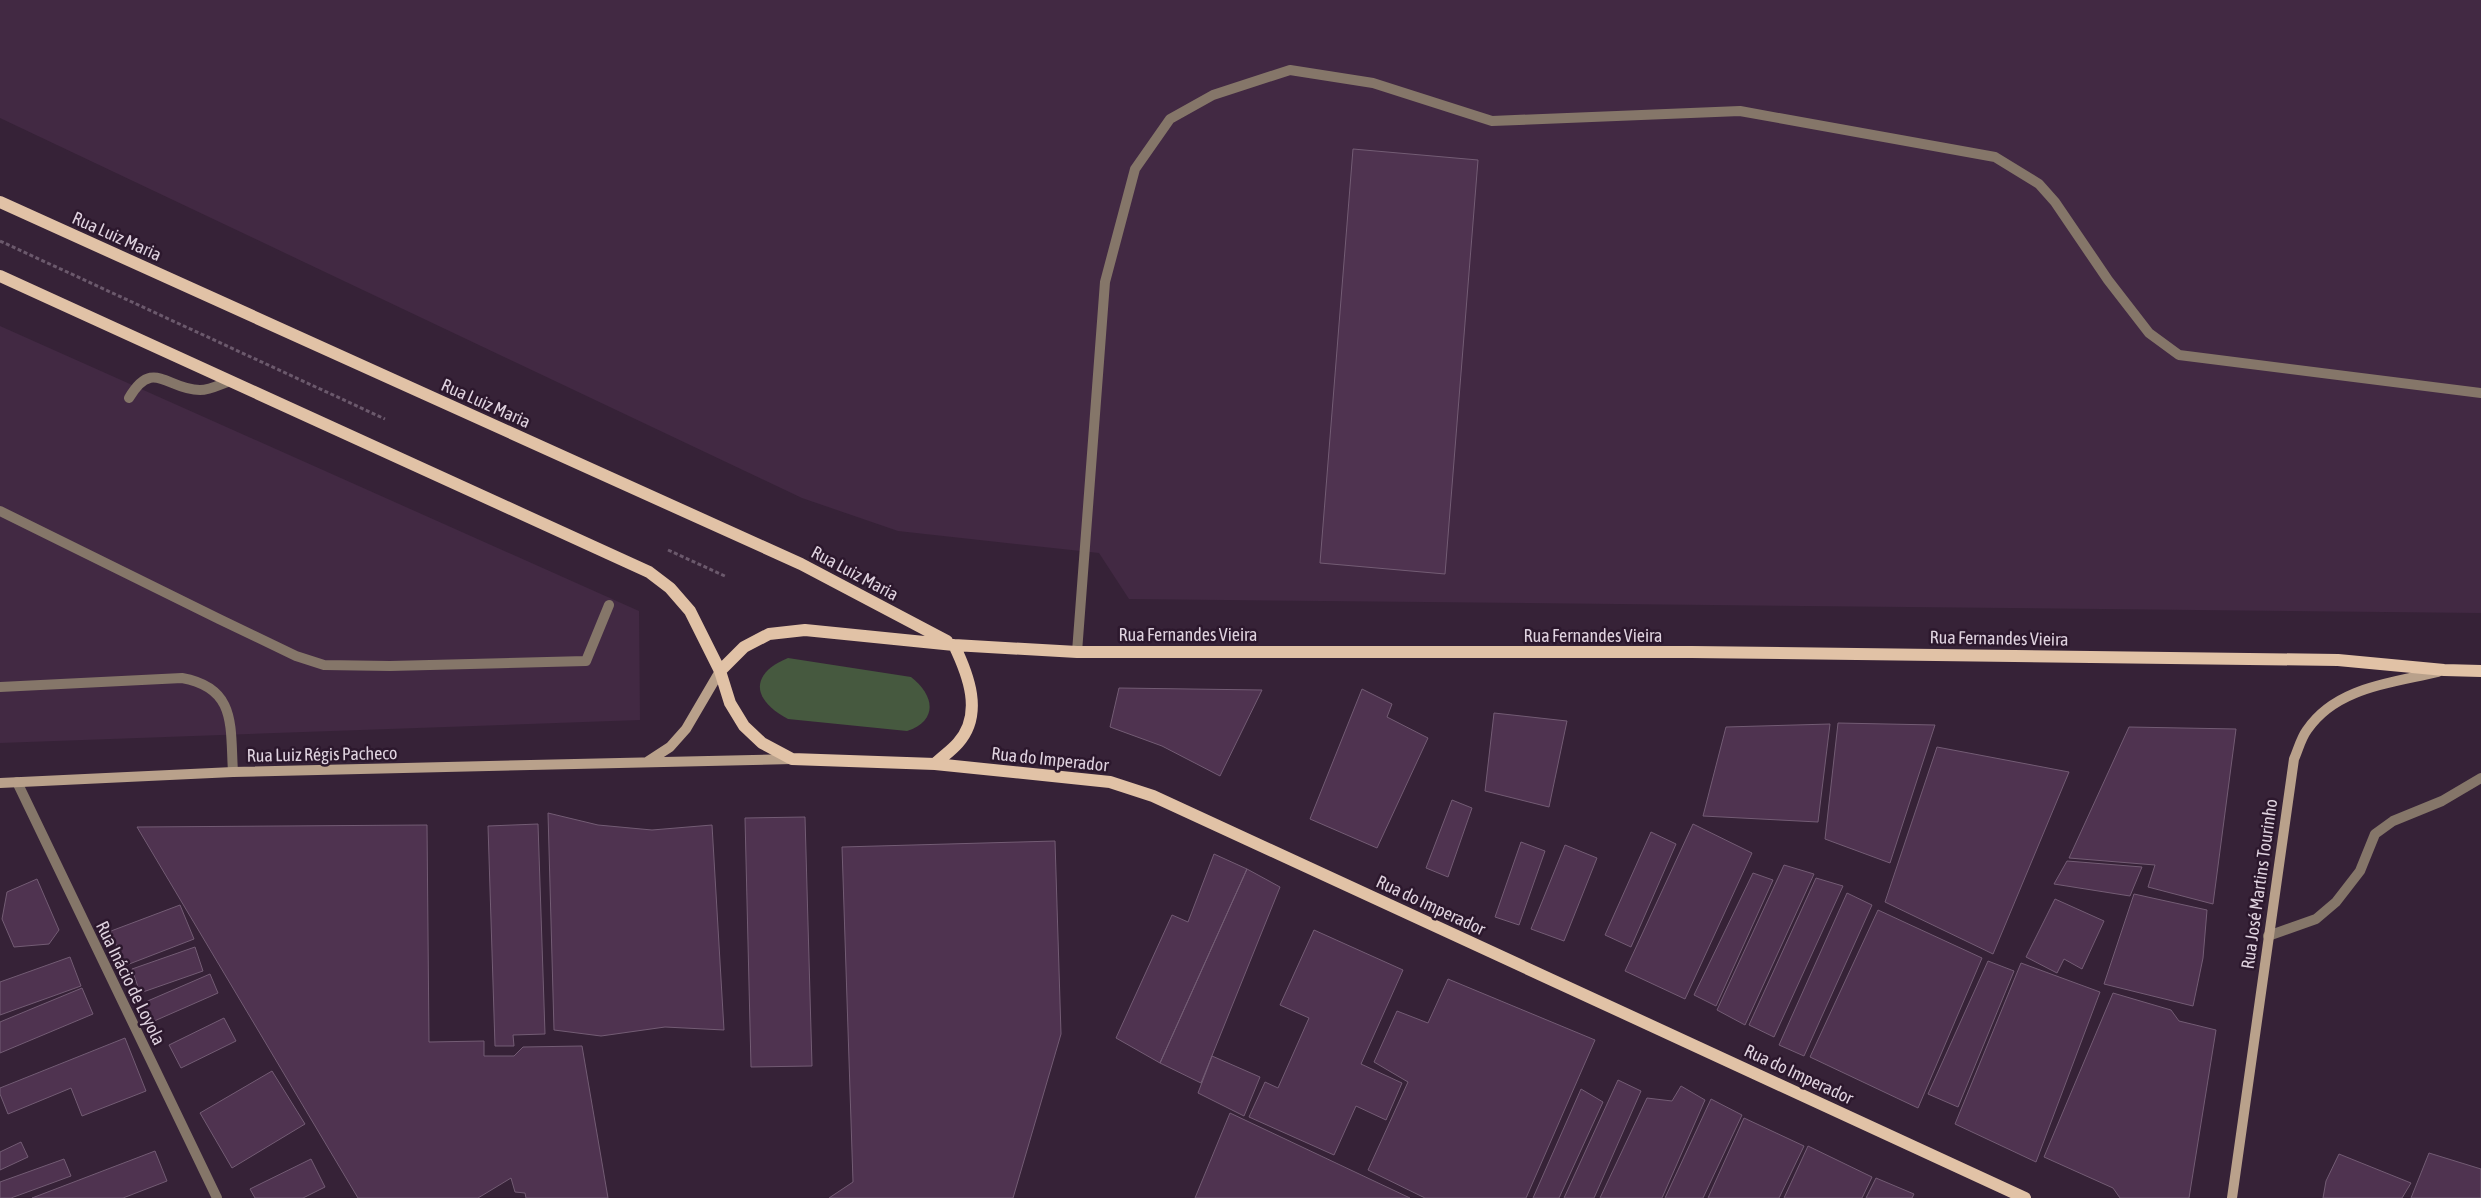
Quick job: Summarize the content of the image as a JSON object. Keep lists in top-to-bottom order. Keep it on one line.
{"streets":{"main road":["Rua Luiz Maria","Rua Fernandes Vieira","Rua Luiz Régis Pacheco","Rua do Imperador","Rua José Martins Tourinho"],"street":["Rua Inácio de Loyola"]},"crossings":[["Rua Luiz Maria","Rua Fernandes Vieira"],["Rua Fernandes Vieira","Rua José Martins Tourinho"],["Rua Luiz Régis Pacheco","Rua do Imperador"],["Rua Luiz Régis Pacheco","Rua Inácio de Loyola"]]}
